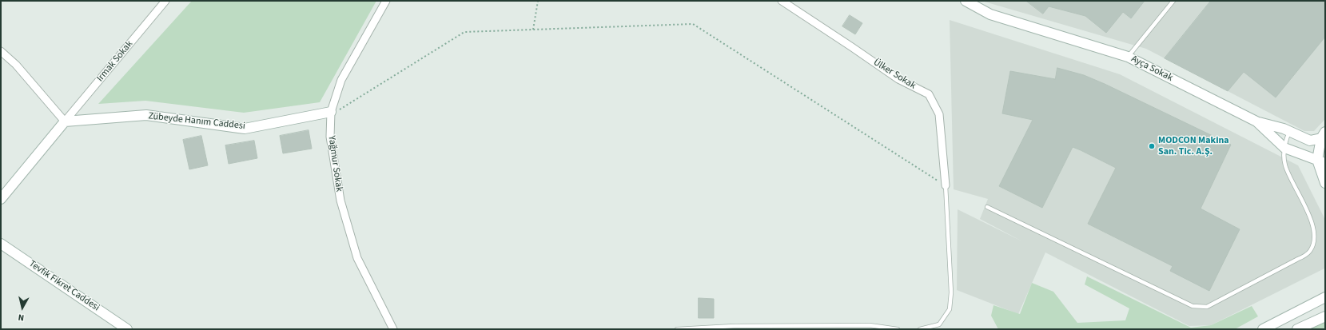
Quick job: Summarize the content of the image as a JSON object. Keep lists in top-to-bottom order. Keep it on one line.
{"streets":{"street":["Irmak Sokak","Ayça Sokak","Ülker Sokak","Zübeyde Hanım Caddesi","Yağmur Sokak","Tevfik Fikret Caddesi"]},"crossings":[["Irmak Sokak","Zübeyde Hanım Caddesi"],["Zübeyde Hanım Caddesi","Yağmur Sokak"]],"places":["MODCON Makina San. Tic. A.Ş."],"north":"bottom"}
